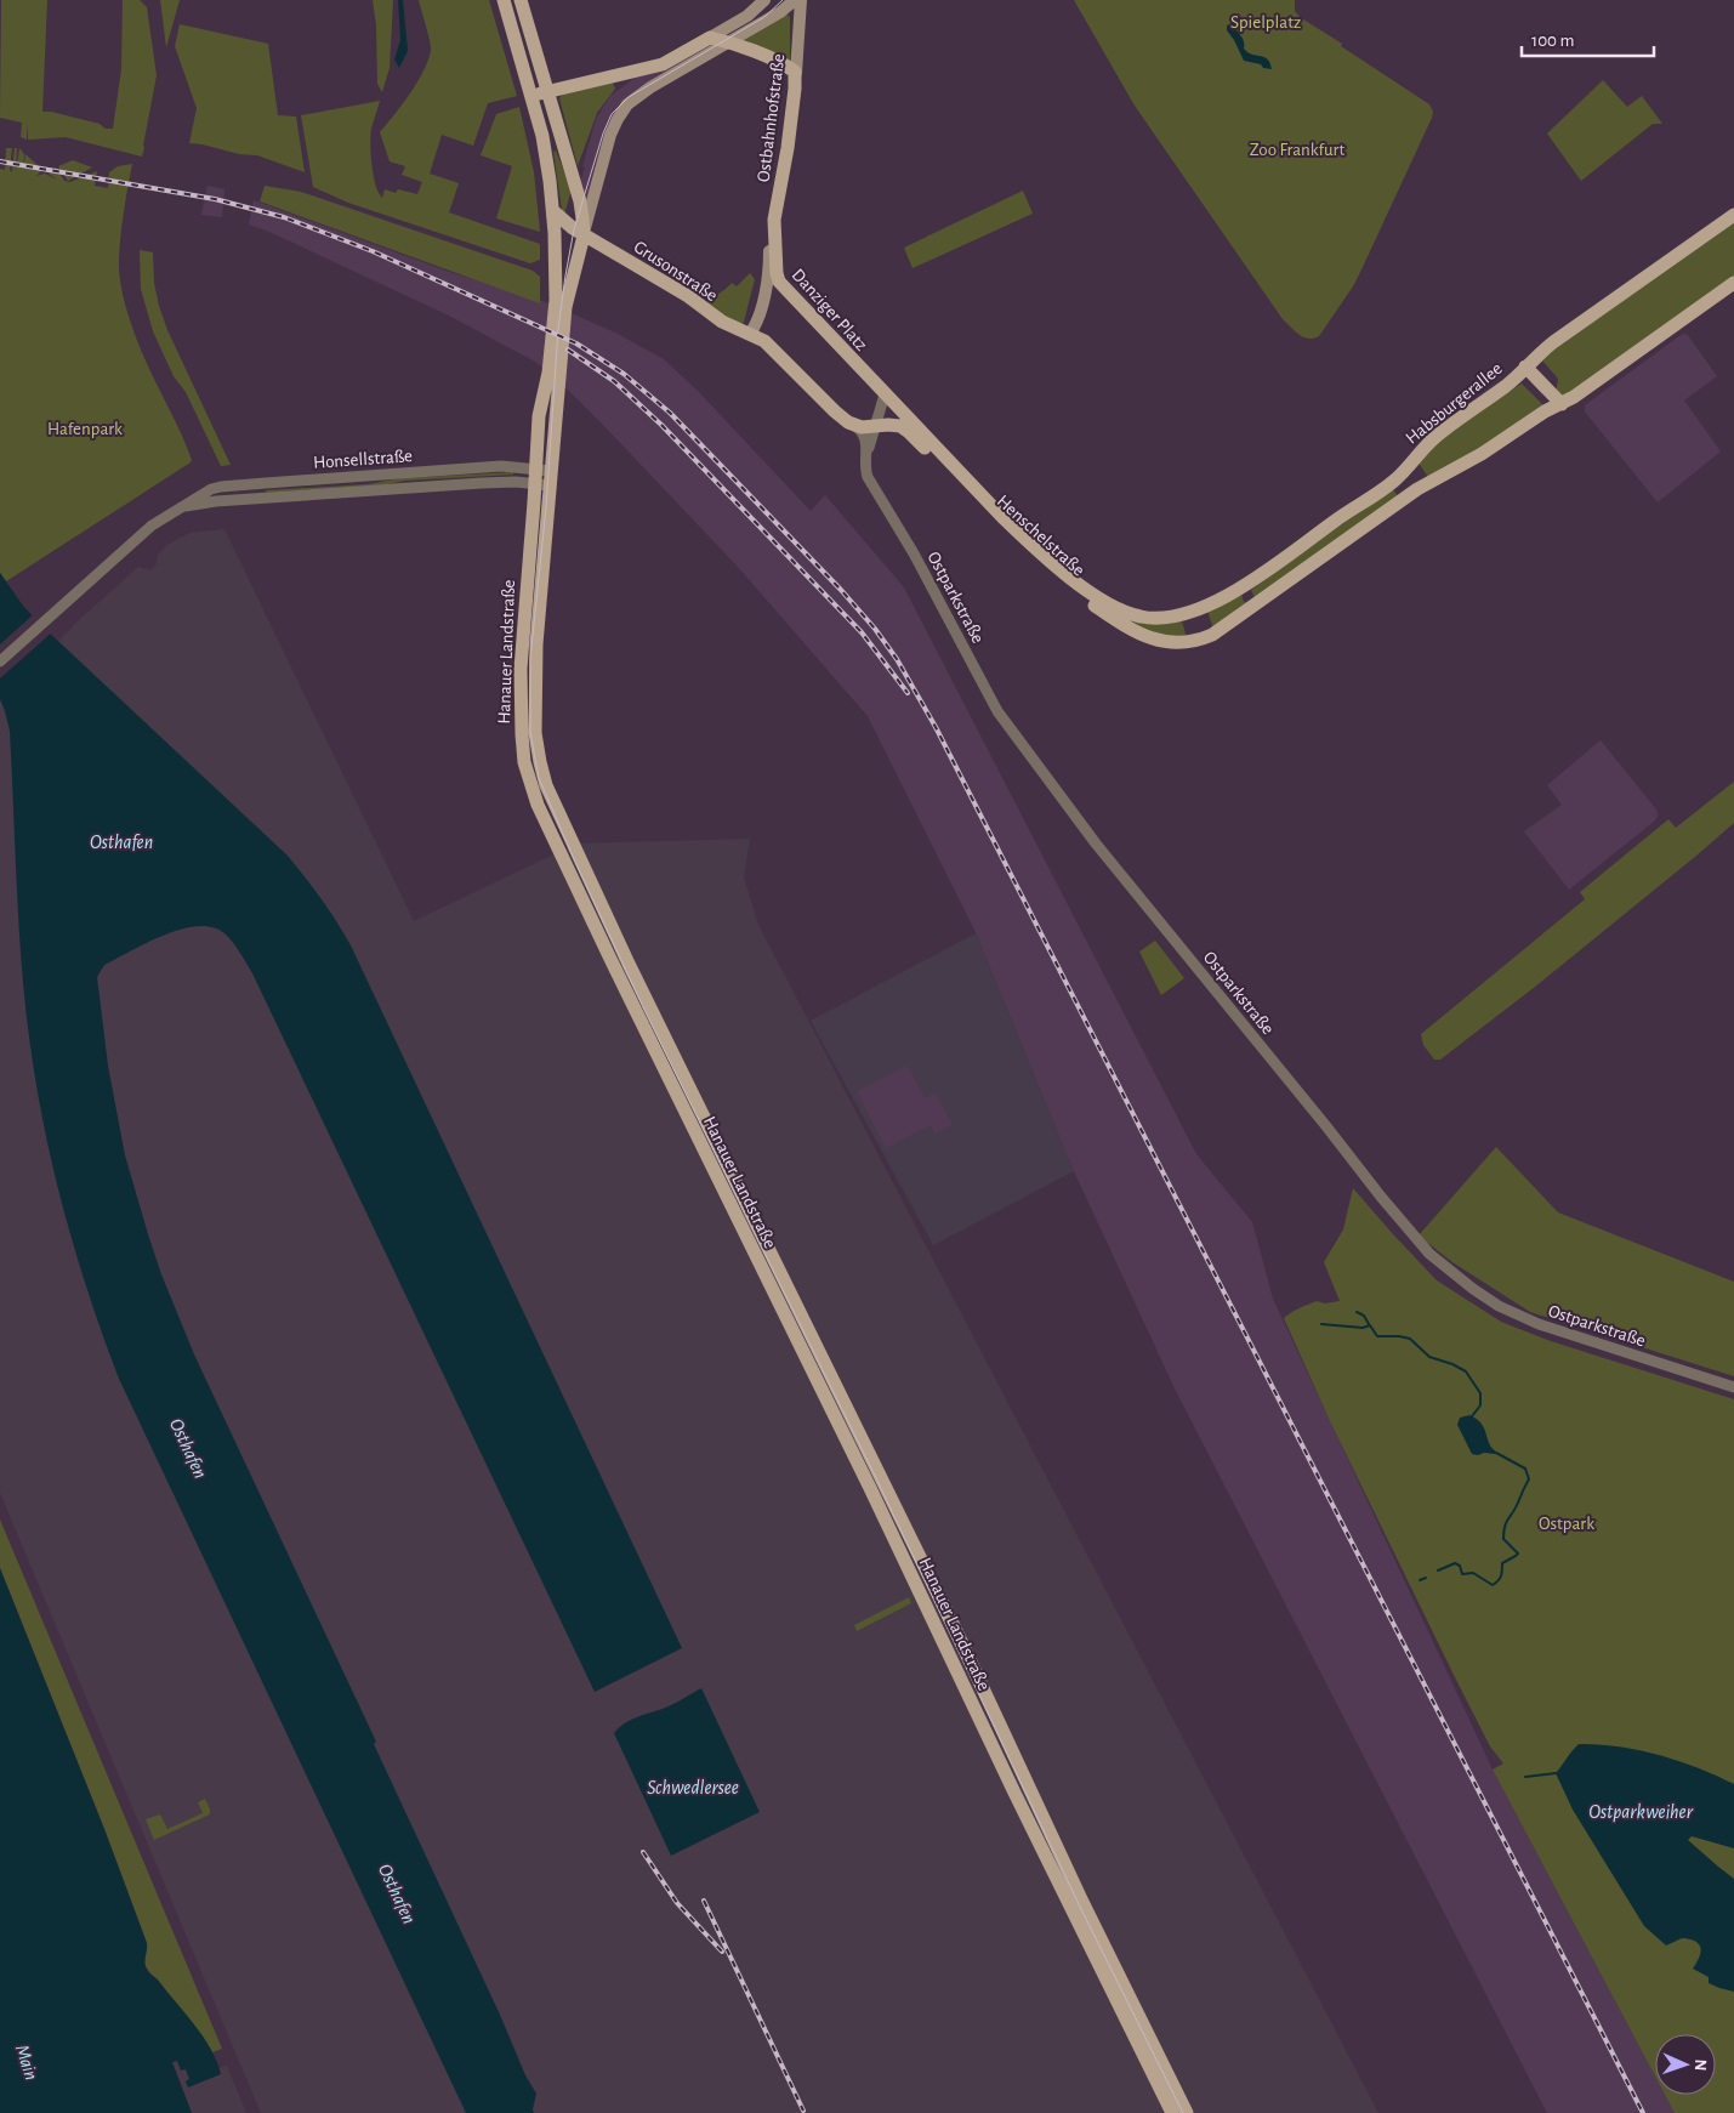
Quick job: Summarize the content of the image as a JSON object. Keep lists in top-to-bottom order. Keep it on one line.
{"streets":{"main road":["Ostbahnhofstraße","Grusonstraße","Danziger Platz","Habsburgerallee","Henschelstraße","Hanauer Landstraße"],"street":["Honsellstraße","Ostparkstraße"]},"crossings":[["Ostbahnhofstraße","Danziger Platz"],["Ostbahnhofstraße","Hanauer Landstraße"],["Grusonstraße","Danziger Platz"],["Grusonstraße","Hanauer Landstraße"],["Danziger Platz","Henschelstraße"],["Habsburgerallee","Henschelstraße"],["Honsellstraße","Hanauer Landstraße"],["Henschelstraße","Ostparkstraße"]],"water":["Osthafen","Schwedlersee","Ostparkweiher","Main"],"parks":["Spielplatz","Zoo Frankfurt","Hafenpark","Ostpark"],"scale_bar":"100 m","north":"right"}
